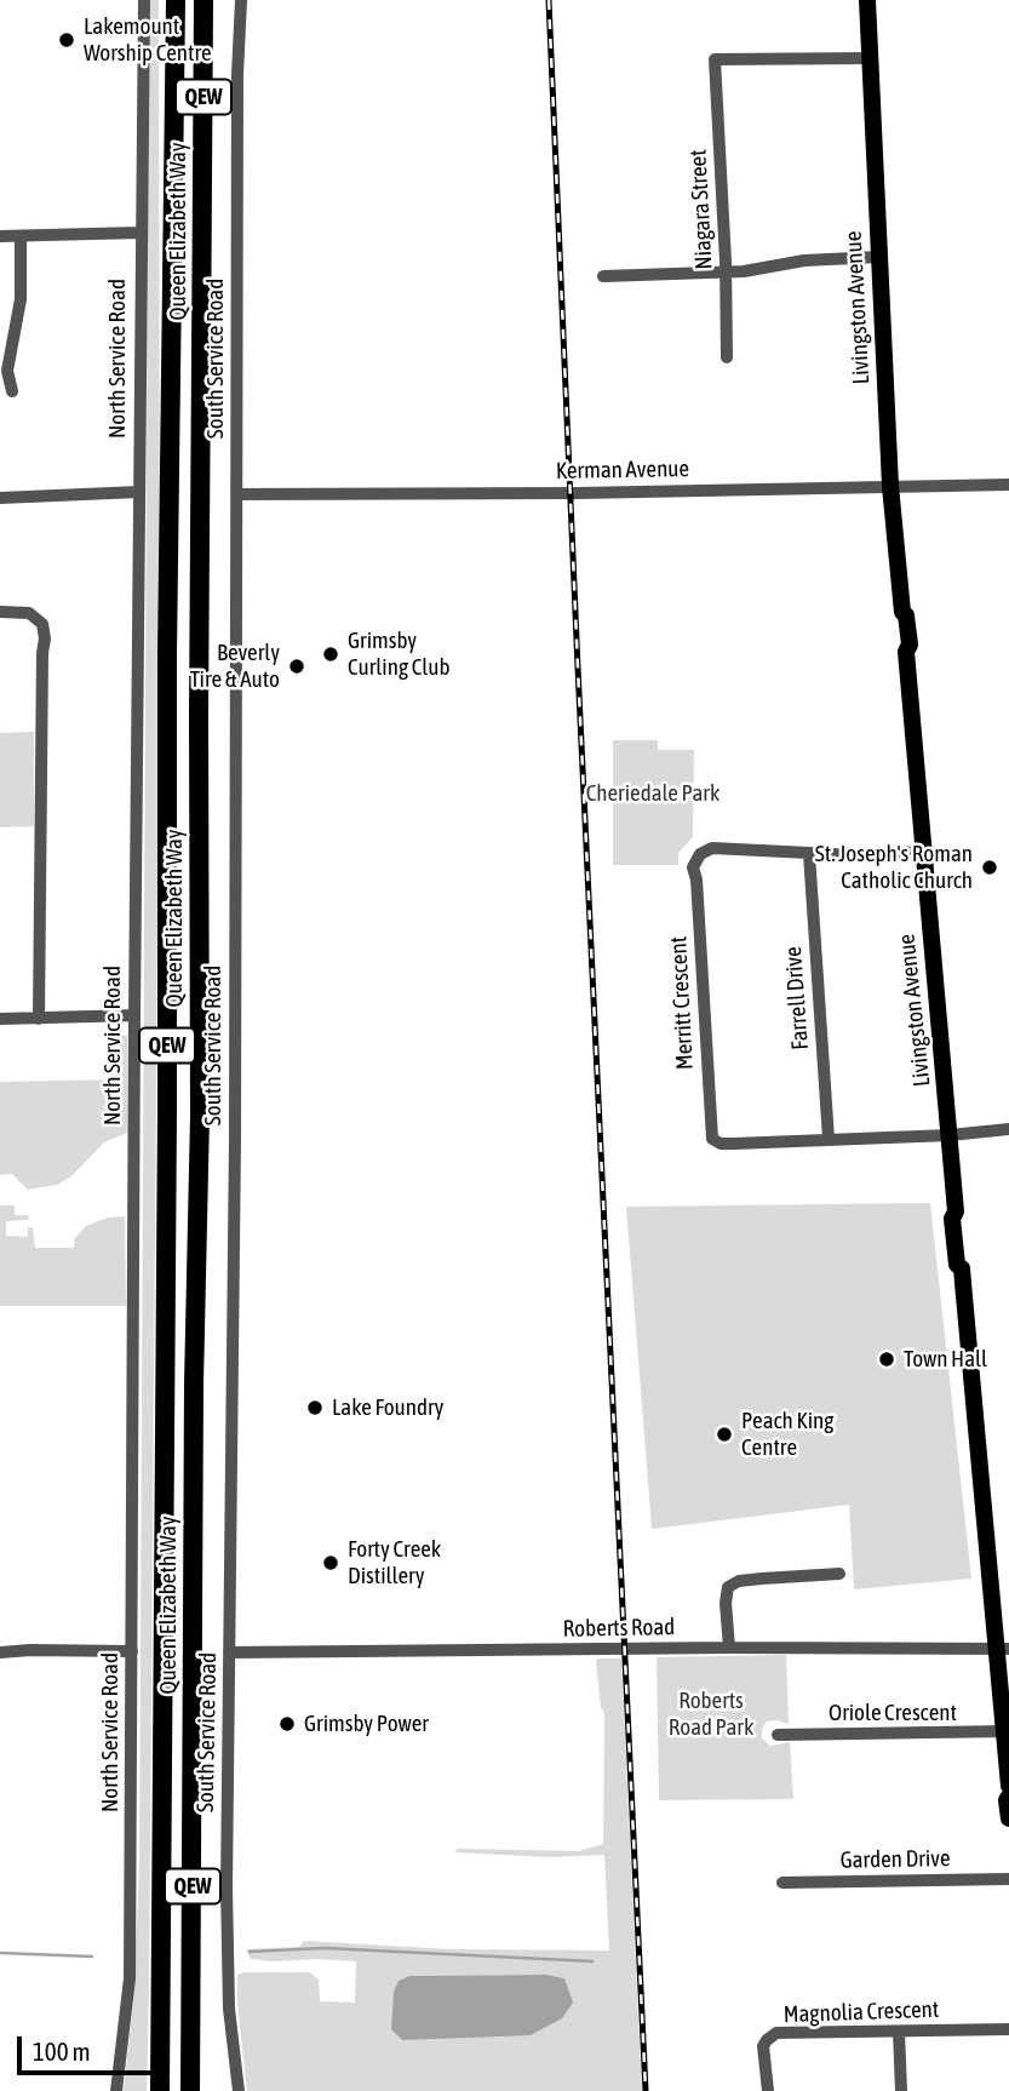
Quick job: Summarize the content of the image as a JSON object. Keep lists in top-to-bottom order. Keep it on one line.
{"streets":{"highway":["QEW","Queen Elizabeth Way"],"main road":["Livingston Avenue"],"street":["Niagara Street","North Service Road","South Service Road","Kerman Avenue","Farrell Drive","Merritt Crescent","Roberts Road","Oriole Crescent","Garden Drive","Magnolia Crescent"]},"crossings":[["Niagara Street","Livingston Avenue"],["Livingston Avenue","Kerman Avenue"],["Livingston Avenue","Merritt Crescent"],["Livingston Avenue","Roberts Road"],["Livingston Avenue","Oriole Crescent"],["South Service Road","Kerman Avenue"],["South Service Road","Roberts Road"],["Farrell Drive","Merritt Crescent"]],"parks":["Cheriedale Park","Roberts Road Park"],"places":["Lakemount Worship Centre","Grimsby Curling Club","Beverly Tire & Auto","St. Joseph's Roman Catholic Church","Town Hall","Lake Foundry","Peach King Centre","Forty Creek Distillery","Grimsby Power"],"scale_bar":"100 m"}
